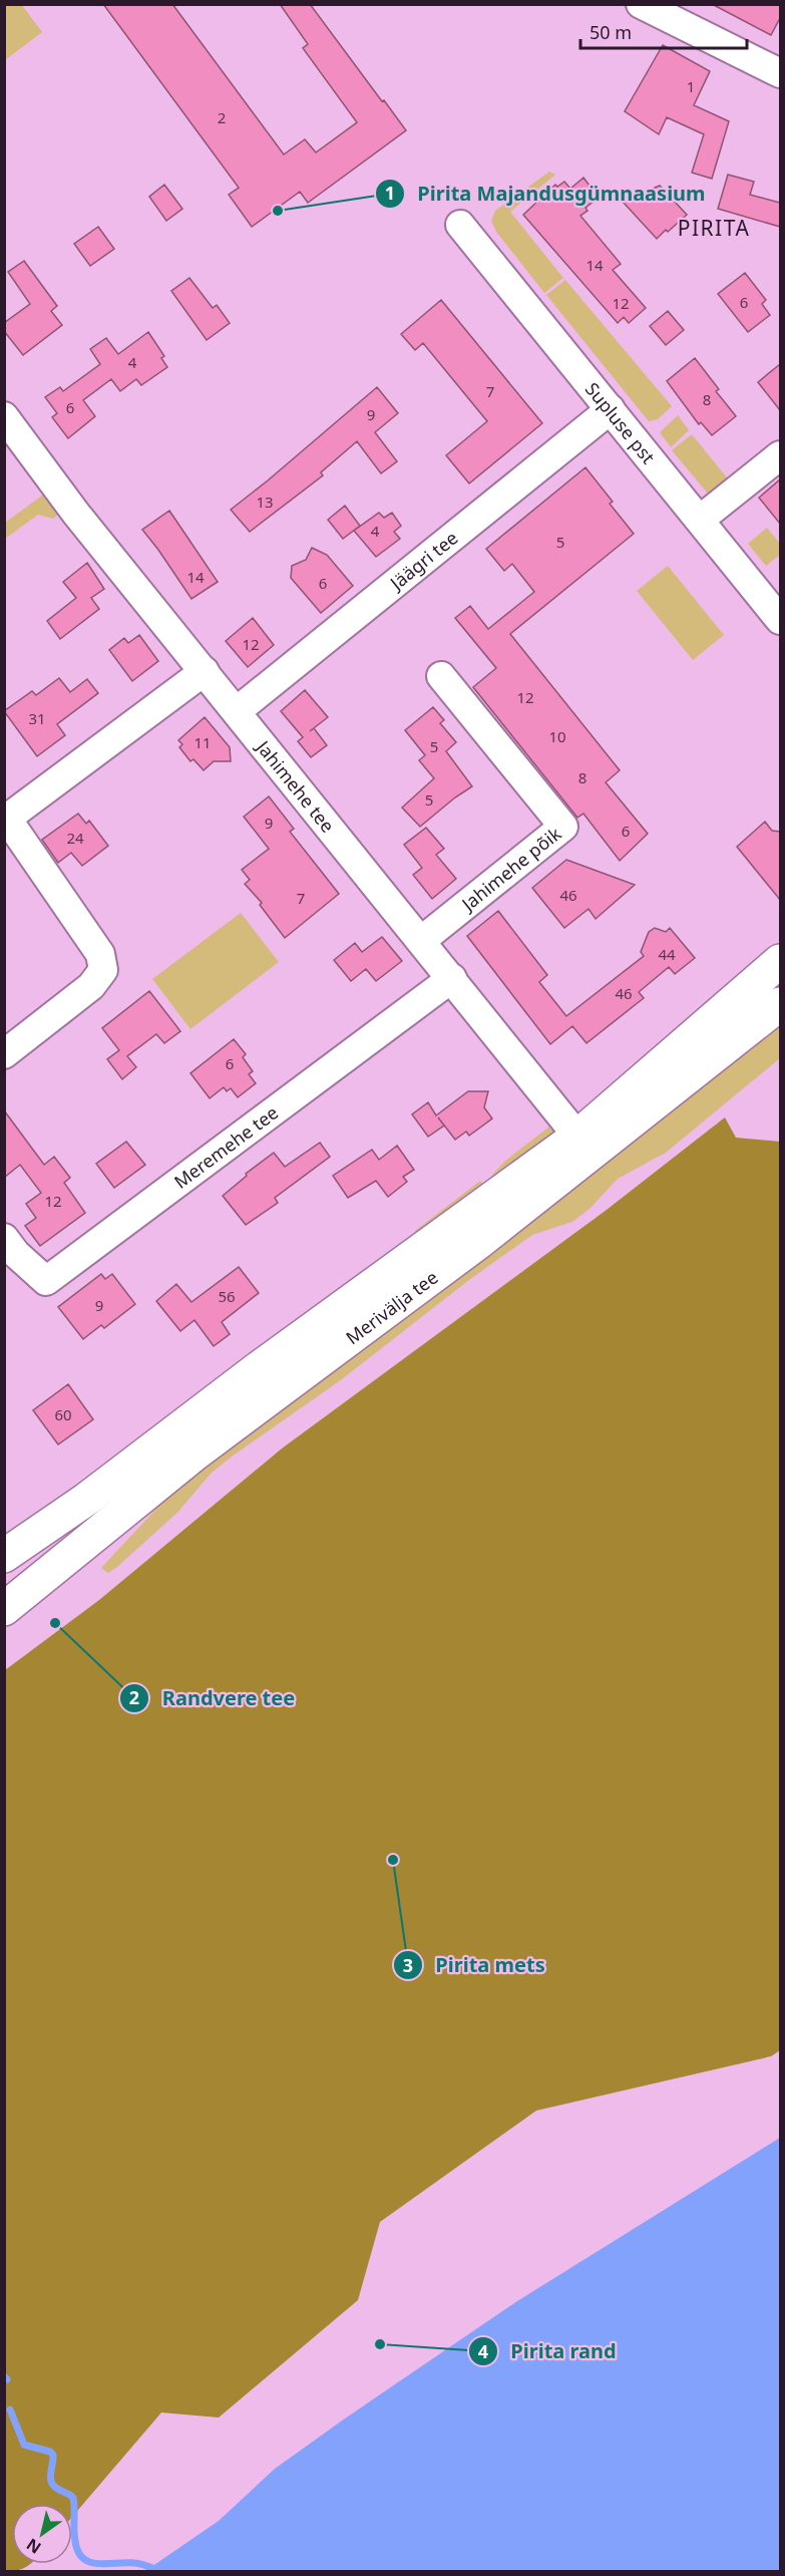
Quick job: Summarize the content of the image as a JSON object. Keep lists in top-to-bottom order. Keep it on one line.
{"streets":{"main road":["Merivälja tee"],"street":["Supluse pst","Jäägri tee","Jahimehe tee","Jahimehe põik","Meremehe tee"]},"crossings":[["Supluse pst","Jäägri tee"],["Jäägri tee","Jahimehe tee"],["Jahimehe tee","Jahimehe põik"],["Jahimehe tee","Meremehe tee"],["Jahimehe tee","Merivälja tee"]],"districts":["PIRITA"],"places":["Pirita Majandusgümnaasium","Randvere tee","Pirita mets","Pirita rand"],"house_numbers":["1","2","14","6","12","4","7","8","6","9","13","4","5","14","6","12","12","31","10","11","5","8","5","9","6","24","46","7","44","46","6","12","56","9","60"],"scale_bar":"50 m","north":"bottom left"}
